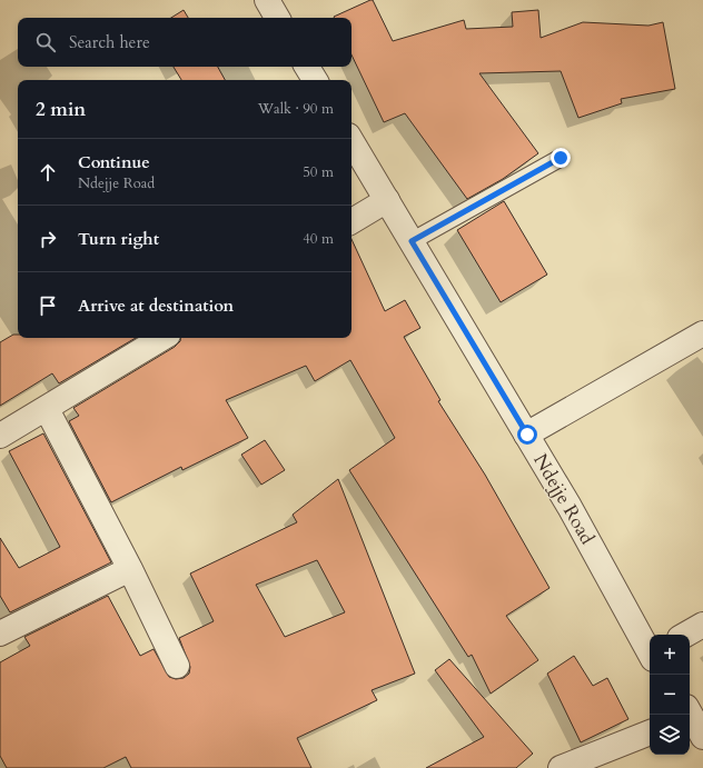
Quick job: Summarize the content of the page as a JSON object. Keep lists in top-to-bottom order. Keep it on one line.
{"streets":{"street":["Ndejje Road"]},"page":{"search":"Search here","heading":["2 min","Walk · 90 m"],"list":[["Continue","Ndejje Road","50 m"],["Turn right","40 m"],"Arrive at destination"],"map_buttons":["+","−"]}}
